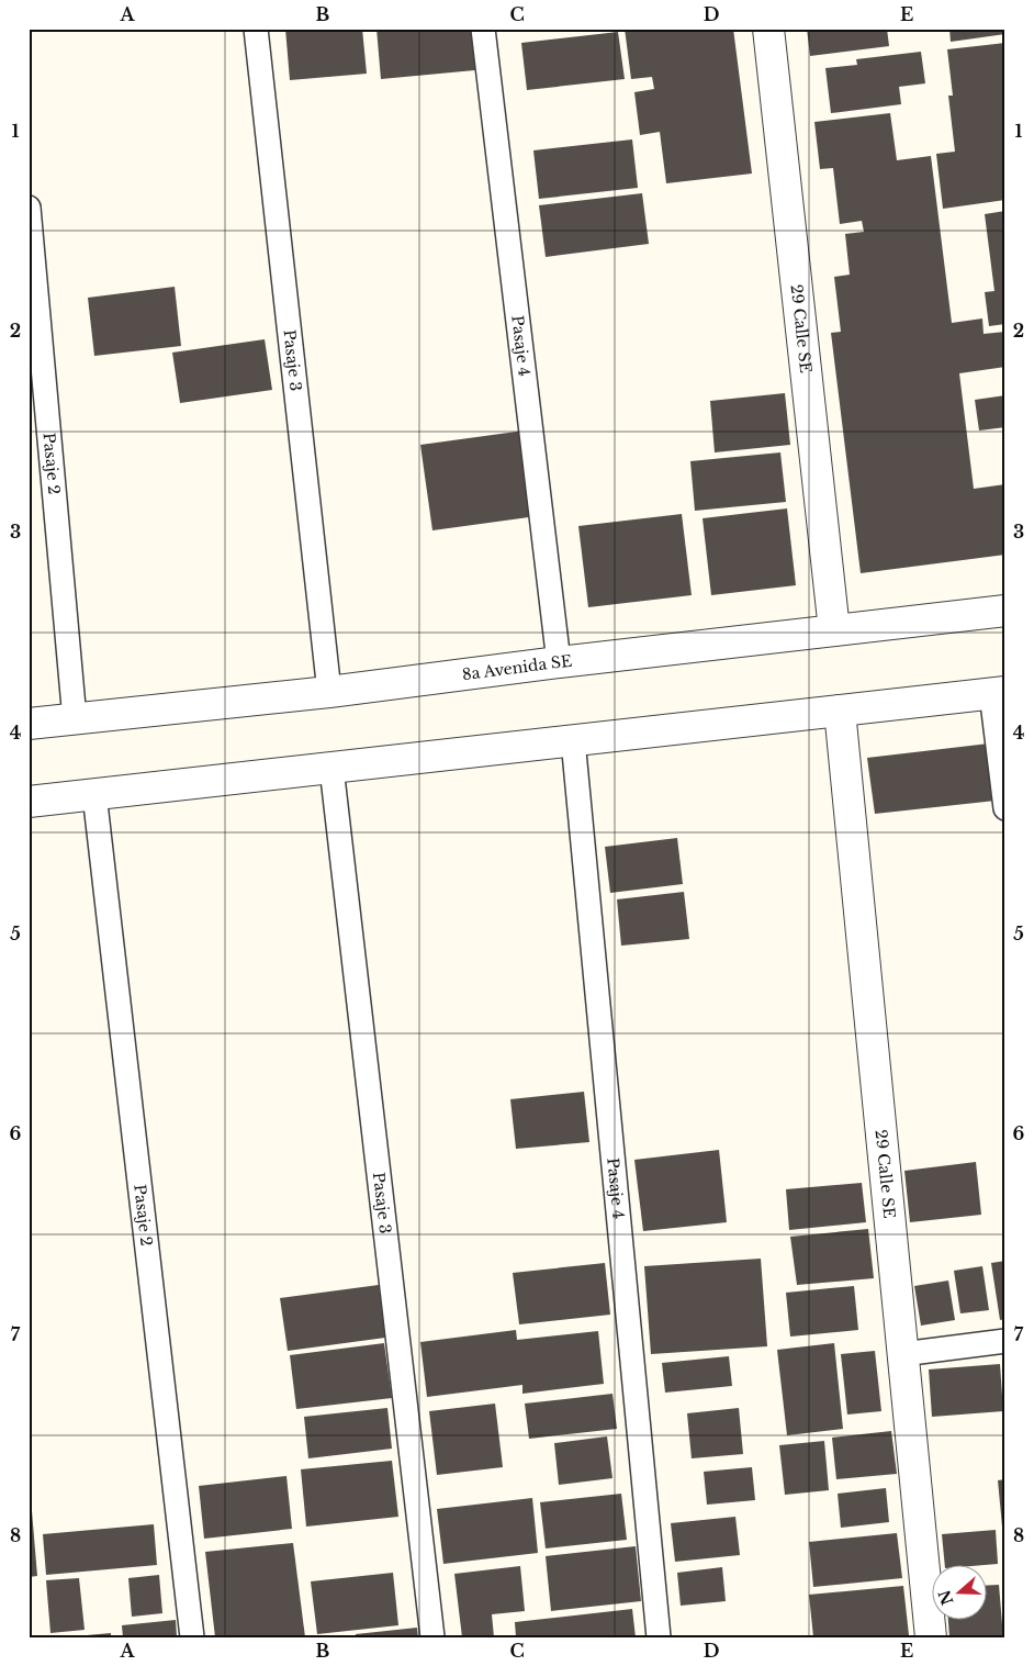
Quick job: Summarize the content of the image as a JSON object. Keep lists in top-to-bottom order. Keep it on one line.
{"streets":{"street":["29 Calle SE","8a Avenida SE"],"lane":["Pasaje 4","Pasaje 3","Pasaje 2"]},"crossings":[["29 Calle SE","8a Avenida SE"],["Pasaje 4","8a Avenida SE"],["Pasaje 3","8a Avenida SE"],["Pasaje 2","8a Avenida SE"]],"north":"left","grid":{"columns":["A","B","C","D","E"],"rows":["1","2","3","4","5","6","7","8"]}}
